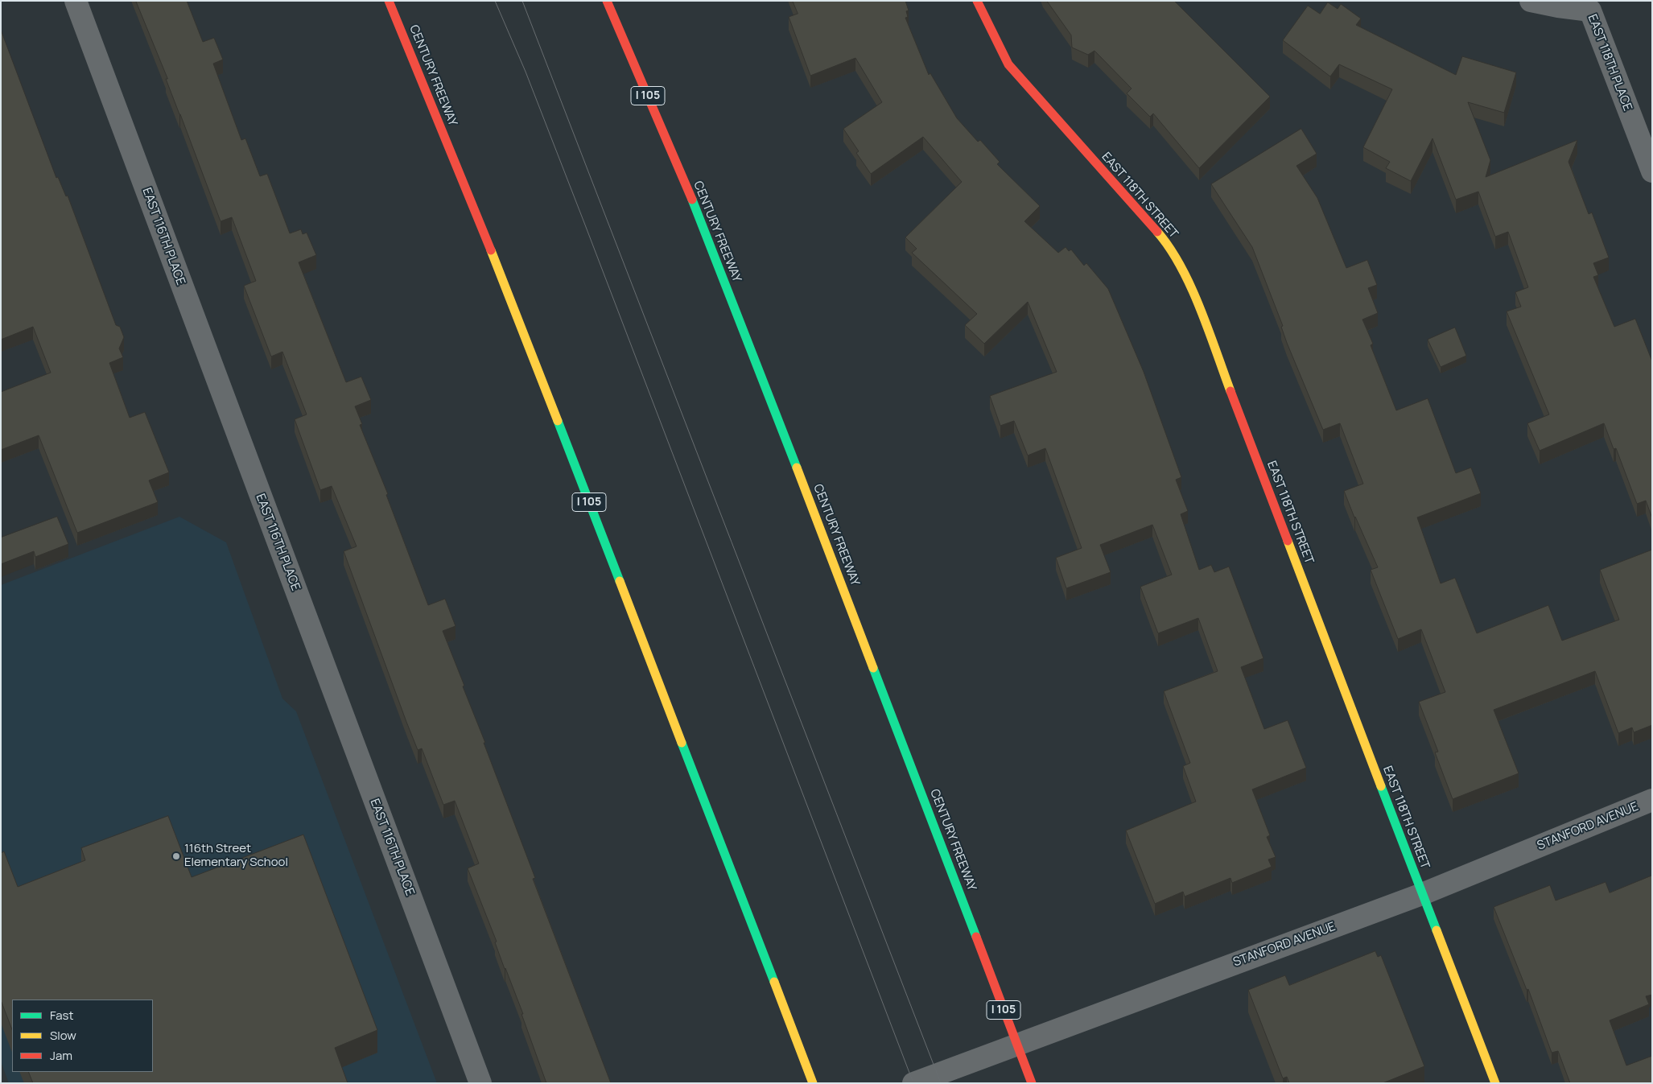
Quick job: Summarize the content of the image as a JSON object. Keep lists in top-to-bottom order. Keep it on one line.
{"streets":{"main road":["CENTURY FREEWAY","I 105","EAST 118TH STREET"],"street":["EAST 118TH PLACE","EAST 116TH PLACE","STANFORD AVENUE"]},"crossings":[["EAST 118TH STREET","STANFORD AVENUE"]],"places":["116th Street Elementary School"],"legend":["Fast","Slow","Jam"]}
